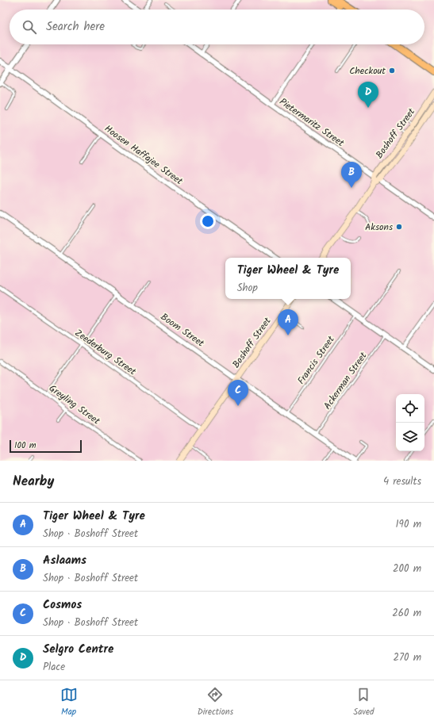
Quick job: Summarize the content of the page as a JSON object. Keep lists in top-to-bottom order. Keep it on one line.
{"streets":{"main road":["Boshoff Street"],"street":["Pietermaritz Street","Hoosen Haffajee Street","Boom Street","Zeederburg Street","Greyling Street"],"lane":["Francis Street","Ackerman Street"]},"crossings":[["Pietermaritz Street","Boshoff Street"],["Boshoff Street","Boom Street"],["Boshoff Street","Zeederburg Street"],["Boom Street","Francis Street"],["Boom Street","Ackerman Street"]],"places":["Checkout","Aksons"],"scale_bar":"100 m","page":{"search":"Search here","pins":["D","B","A","C"],"popup":["Tiger Wheel & Tyre","Shop"],"scale":"100 m","heading":["Nearby","4 results"],"list":[{"mark":"A","name":"Tiger Wheel & Tyre","note":"Shop · Boshoff Street","value":"190 m"},{"mark":"B","name":"Aslaams","note":"Shop · Boshoff Street","value":"200 m"},{"mark":"C","name":"Cosmos","note":"Shop · Boshoff Street","value":"260 m"},{"mark":"D","name":"Selgro Centre","note":"Place","value":"270 m"}],"nav":["Map","Directions","Saved"]}}
